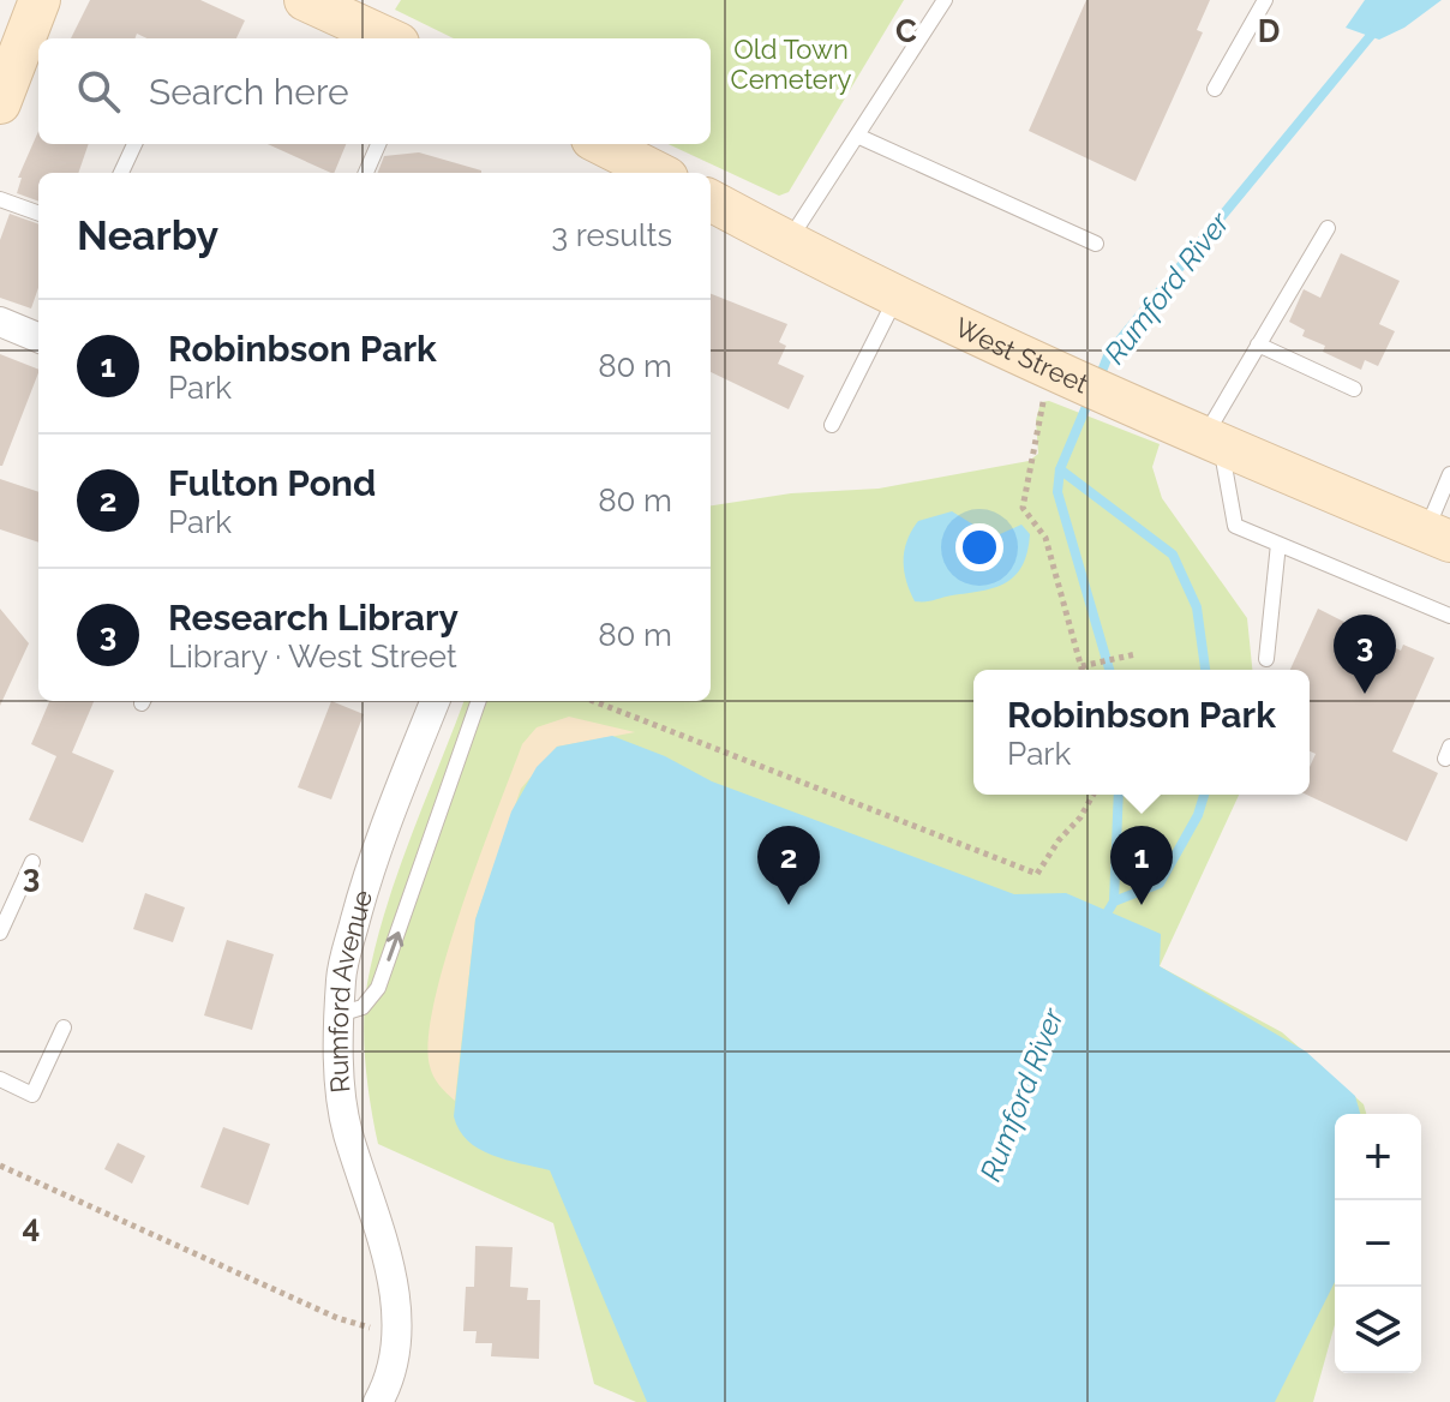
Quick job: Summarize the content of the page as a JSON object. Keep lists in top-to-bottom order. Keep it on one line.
{"streets":{"main road":["West Street"],"street":["Rumford Avenue"]},"water":["Rumford River"],"parks":["Old Town Cemetery"],"page":{"search":"Search here","heading":["Nearby","3 results"],"list":[{"mark":"1","name":"Robinbson Park","note":"Park","value":"80 m"},{"mark":"2","name":"Fulton Pond","note":"Park","value":"80 m"},{"mark":"3","name":"Research Library","note":"Library · West Street","value":"80 m"}],"pins":["3","1","2"],"popup":["Robinbson Park","Park"],"map_buttons":["+","−"]},"grid":{"columns":["C","D"],"rows":["3","4"]}}
